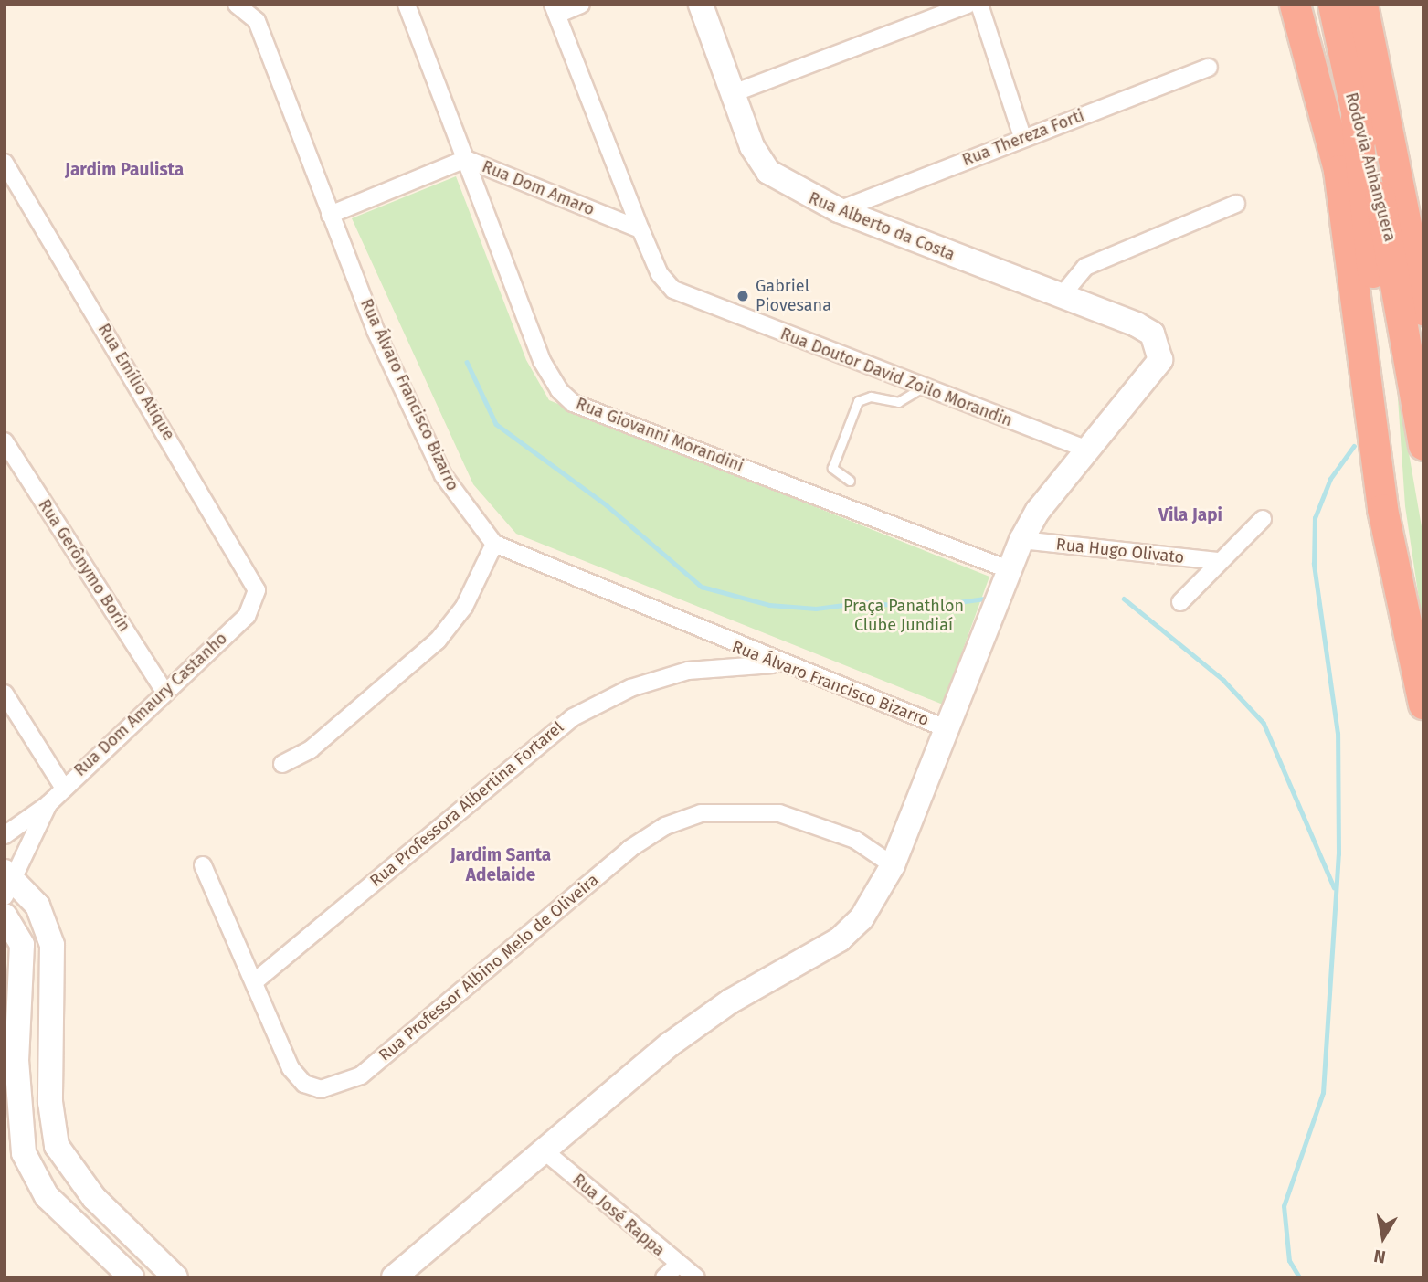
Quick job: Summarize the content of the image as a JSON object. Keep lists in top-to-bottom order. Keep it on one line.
{"streets":{"highway":["Rodovia Anhanguera"],"street":["Rua Thereza Forti","Rua Dom Amaro","Rua Alberto da Costa","Rua Doutor David Zoilo Morandin","Rua Emílio Atique","Rua Álvaro Francisco Bizarro","Rua Giovanni Morandini","Rua Hugo Olivato","Rua Gerônymo Borin","Rua Dom Amaury Castanho","Rua Professora Albertina Fortarel","Rua Professor Albino Melo de Oliveira","Rua José Rappa"]},"crossings":[["Rua Thereza Forti","Rua Alberto da Costa"],["Rua Dom Amaro","Rua Doutor David Zoilo Morandin"],["Rua Dom Amaro","Rua Álvaro Francisco Bizarro"],["Rua Dom Amaro","Rua Giovanni Morandini"],["Rua Alberto da Costa","Rua Doutor David Zoilo Morandin"],["Rua Emílio Atique","Rua Dom Amaury Castanho"],["Rua Álvaro Francisco Bizarro","Rua Professora Albertina Fortarel"],["Rua Gerônymo Borin","Rua Dom Amaury Castanho"],["Rua Professora Albertina Fortarel","Rua Professor Albino Melo de Oliveira"]],"districts":["Jardim Paulista","Vila Japi","Jardim Santa Adelaide"],"parks":["Praça Panathlon Clube Jundiaí"],"places":["Gabriel Piovesana"],"north":"bottom"}
